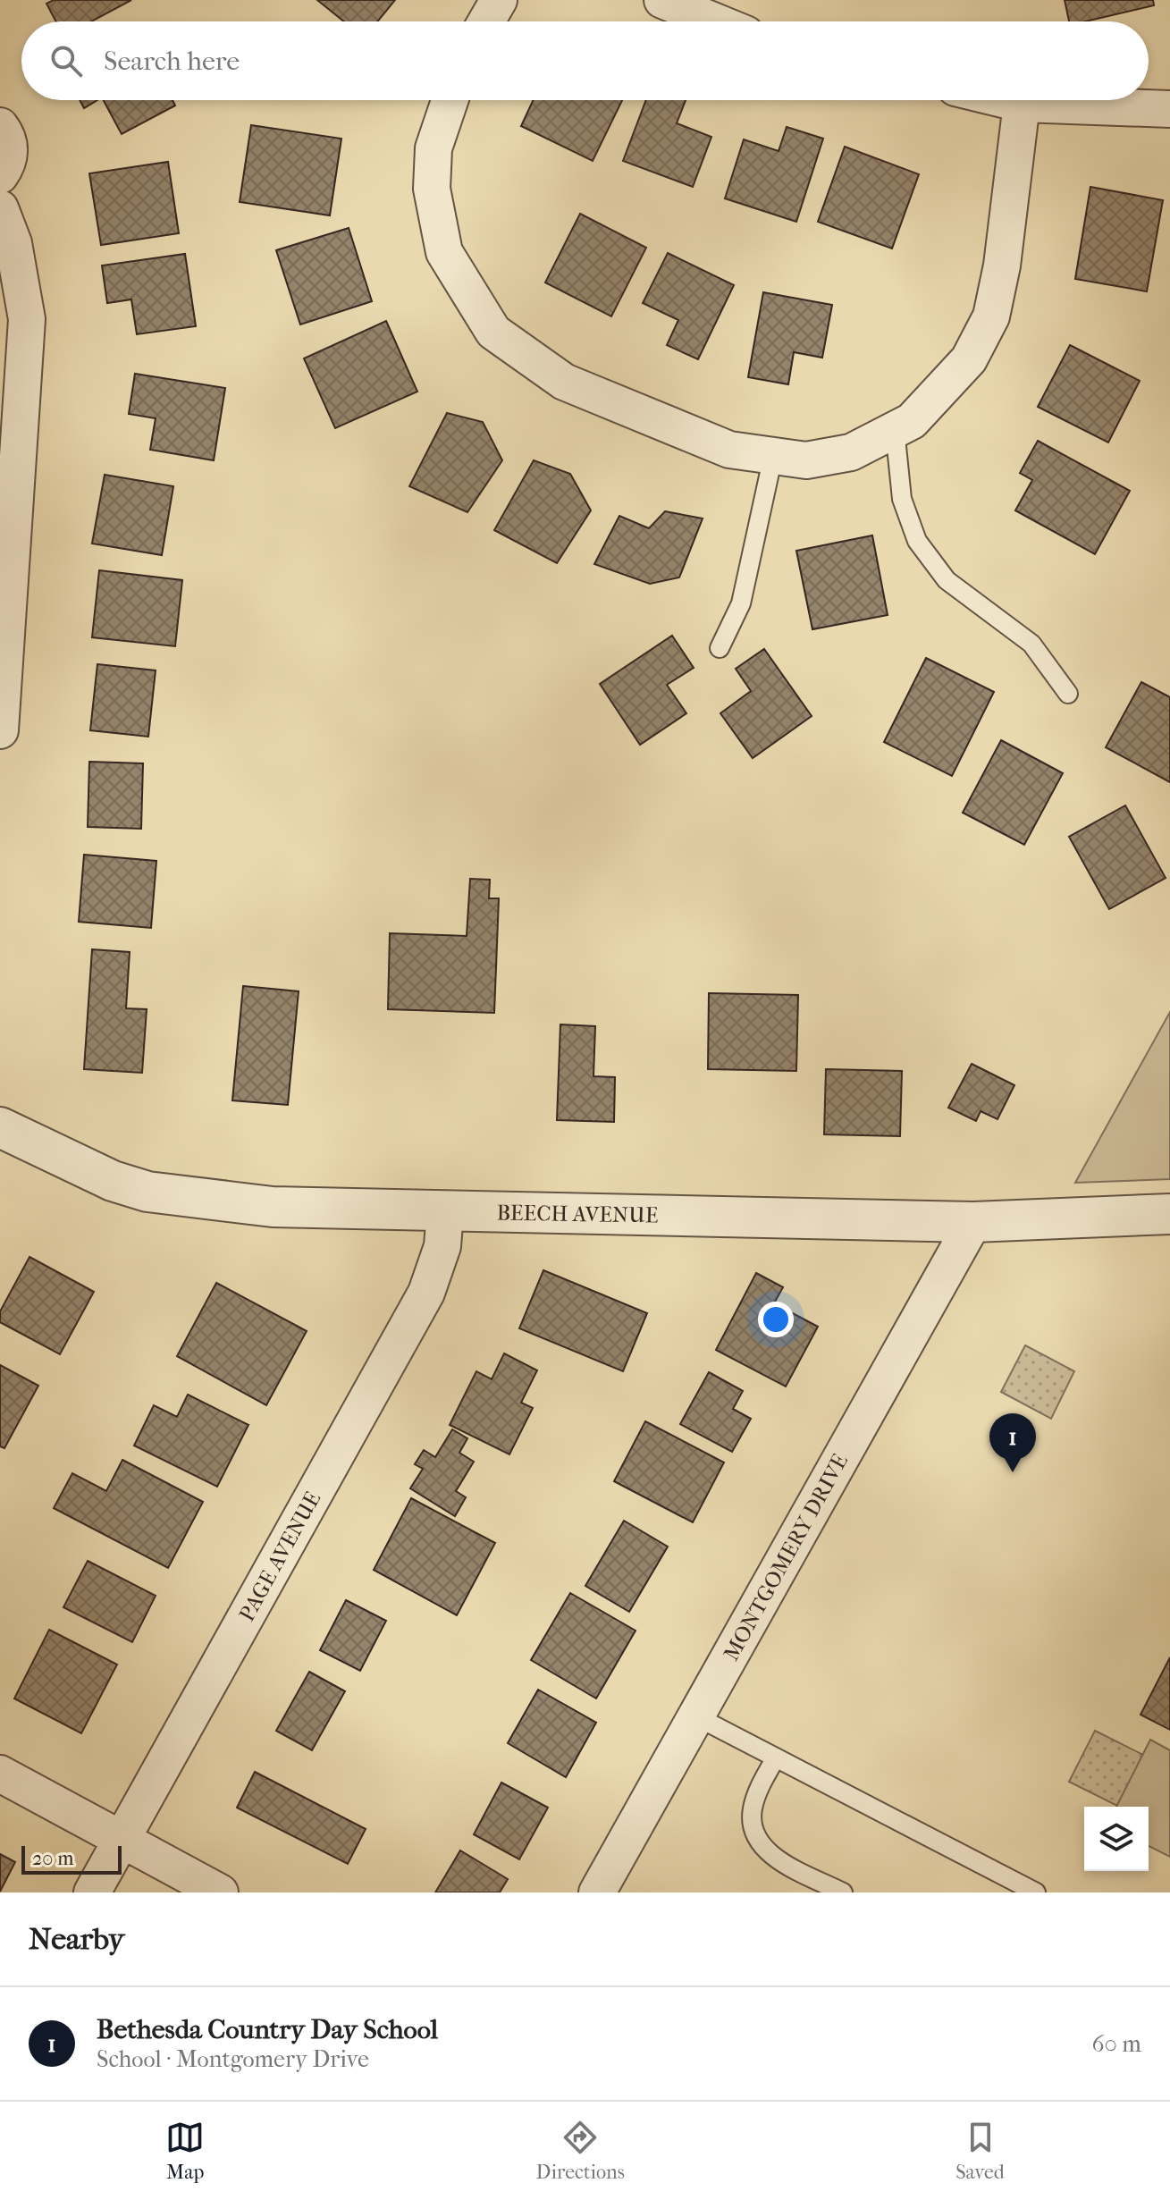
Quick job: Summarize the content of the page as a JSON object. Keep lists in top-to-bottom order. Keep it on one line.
{"streets":{"street":["BEECH AVENUE","PAGE AVENUE","MONTGOMERY DRIVE"]},"crossings":[["BEECH AVENUE","PAGE AVENUE"],["BEECH AVENUE","MONTGOMERY DRIVE"]],"scale_bar":"20 m","page":{"search":"Search here","pins":"1","scale":"20 m","heading":"Nearby","list":[{"mark":"1","name":"Bethesda Country Day School","note":"School · Montgomery Drive","value":"60 m"}],"nav":["Map","Directions","Saved"]}}
